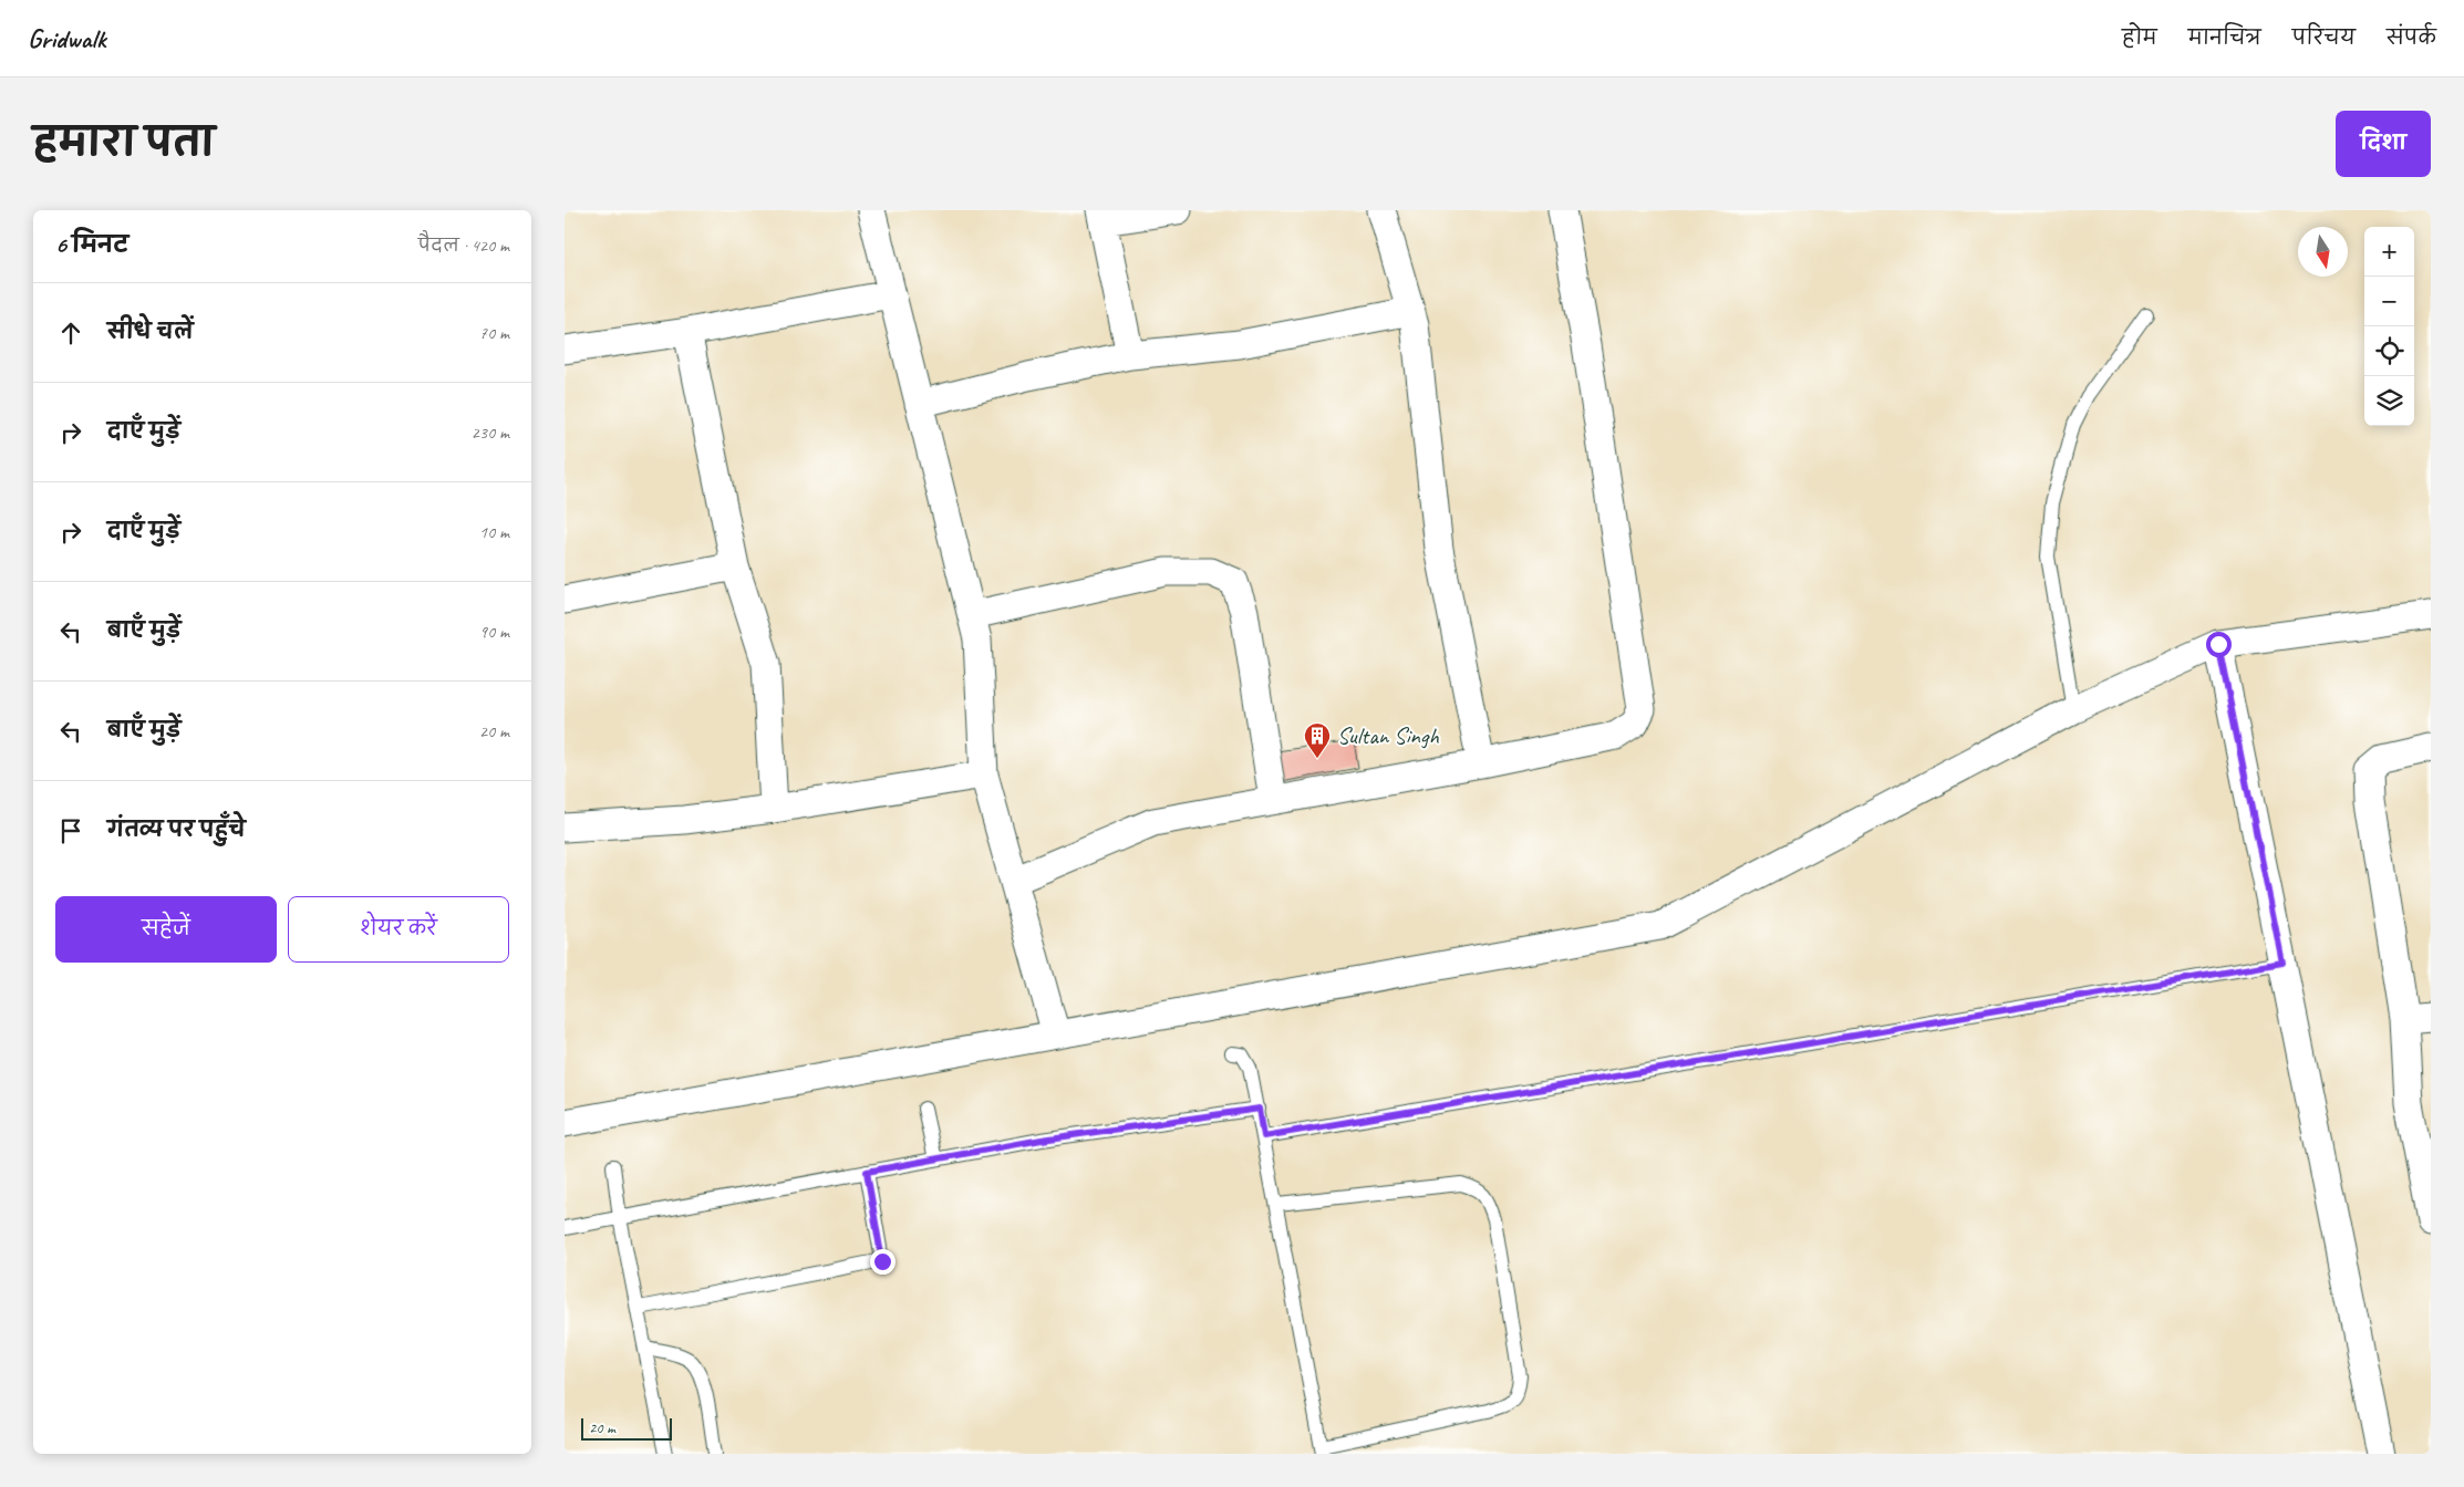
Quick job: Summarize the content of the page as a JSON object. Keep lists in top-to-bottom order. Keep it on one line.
{"places":{"building":["Sultan Singh"]},"scale_bar":"20 m","north":"bottom","page":{"header":"Gridwalk","nav":["होम","मानचित्र","परिचय","संपर्क"],"title":"हमारा पता","buttons":["दिशा",["सहेजें","शेयर करें"]],"heading":["6 मिनट","पैदल · 420 m"],"map_buttons":["+","−"],"list":[["सीधे चलें","70 m"],["दाएँ मुड़ें","230 m"],["दाएँ मुड़ें","10 m"],["बाएँ मुड़ें","90 m"],["बाएँ मुड़ें","20 m"],"गंतव्य पर पहुँचे"],"scale":"20 m"}}
